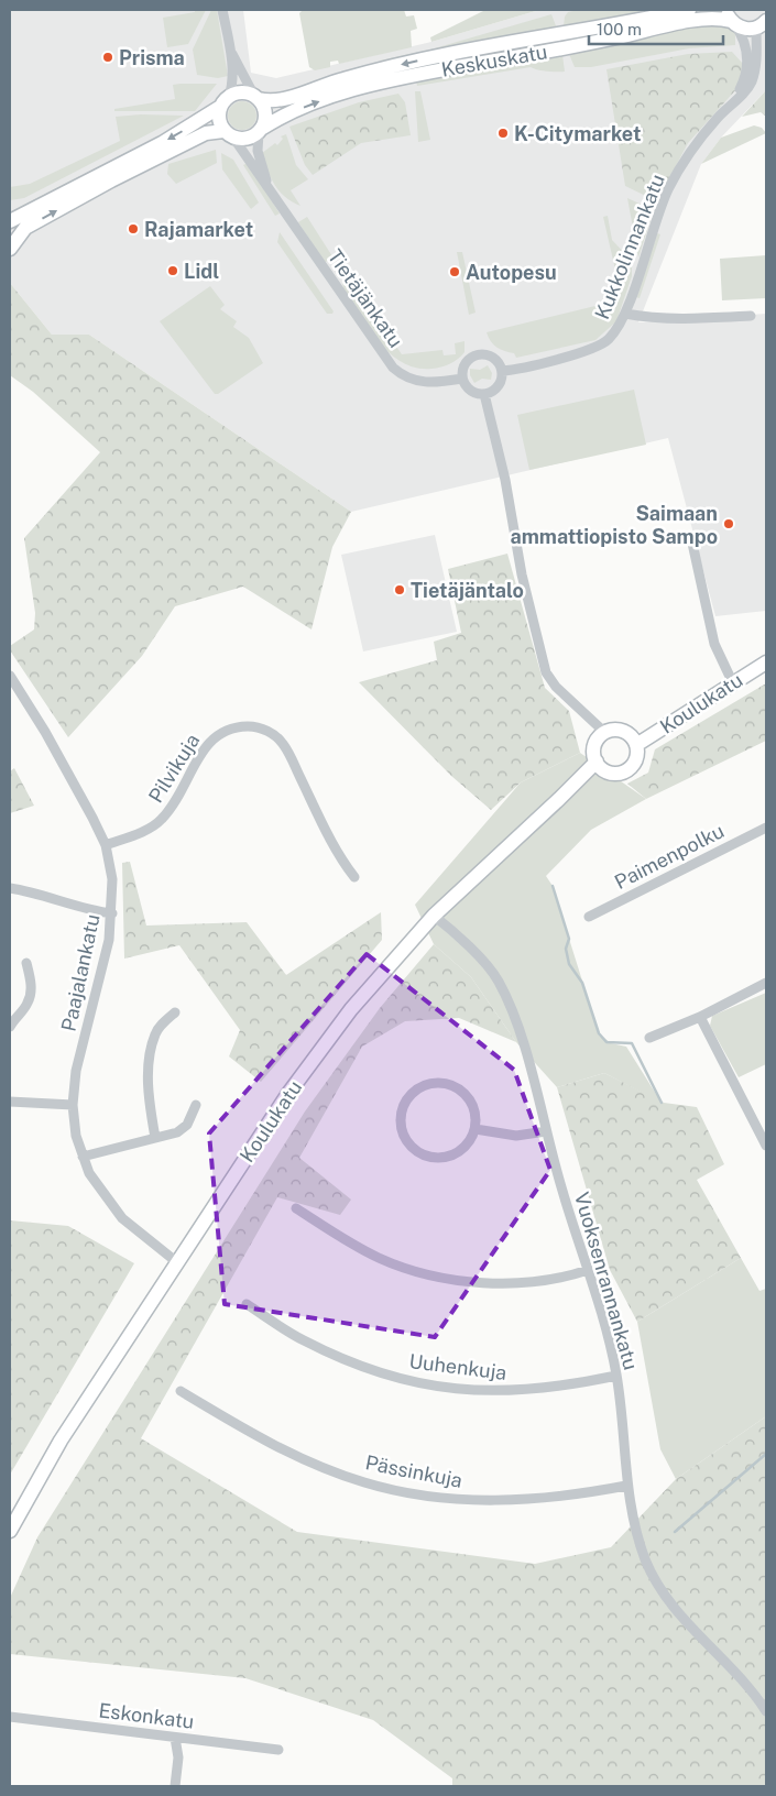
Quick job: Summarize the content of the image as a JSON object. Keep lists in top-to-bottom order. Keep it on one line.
{"streets":{"main road":["Keskuskatu","Koulukatu"],"street":["Kukkolinnankatu","Tietäjänkatu","Pilvikuja","Paimenpolku","Paajalankatu","Vuoksenrannankatu","Uuhenkuja","Pässinkuja","Eskonkatu"]},"crossings":[["Keskuskatu","Kukkolinnankatu"],["Keskuskatu","Tietäjänkatu"],["Kukkolinnankatu","Tietäjänkatu"],["Koulukatu","Paajalankatu"],["Koulukatu","Vuoksenrannankatu"],["Pilvikuja","Paajalankatu"],["Vuoksenrannankatu","Uuhenkuja"],["Vuoksenrannankatu","Pässinkuja"]],"places":["Prisma","K-Citymarket","Rajamarket","Lidl","Autopesu","Saimaan ammattiopisto Sampo","Tietäjäntalo"],"scale_bar":"100 m"}
